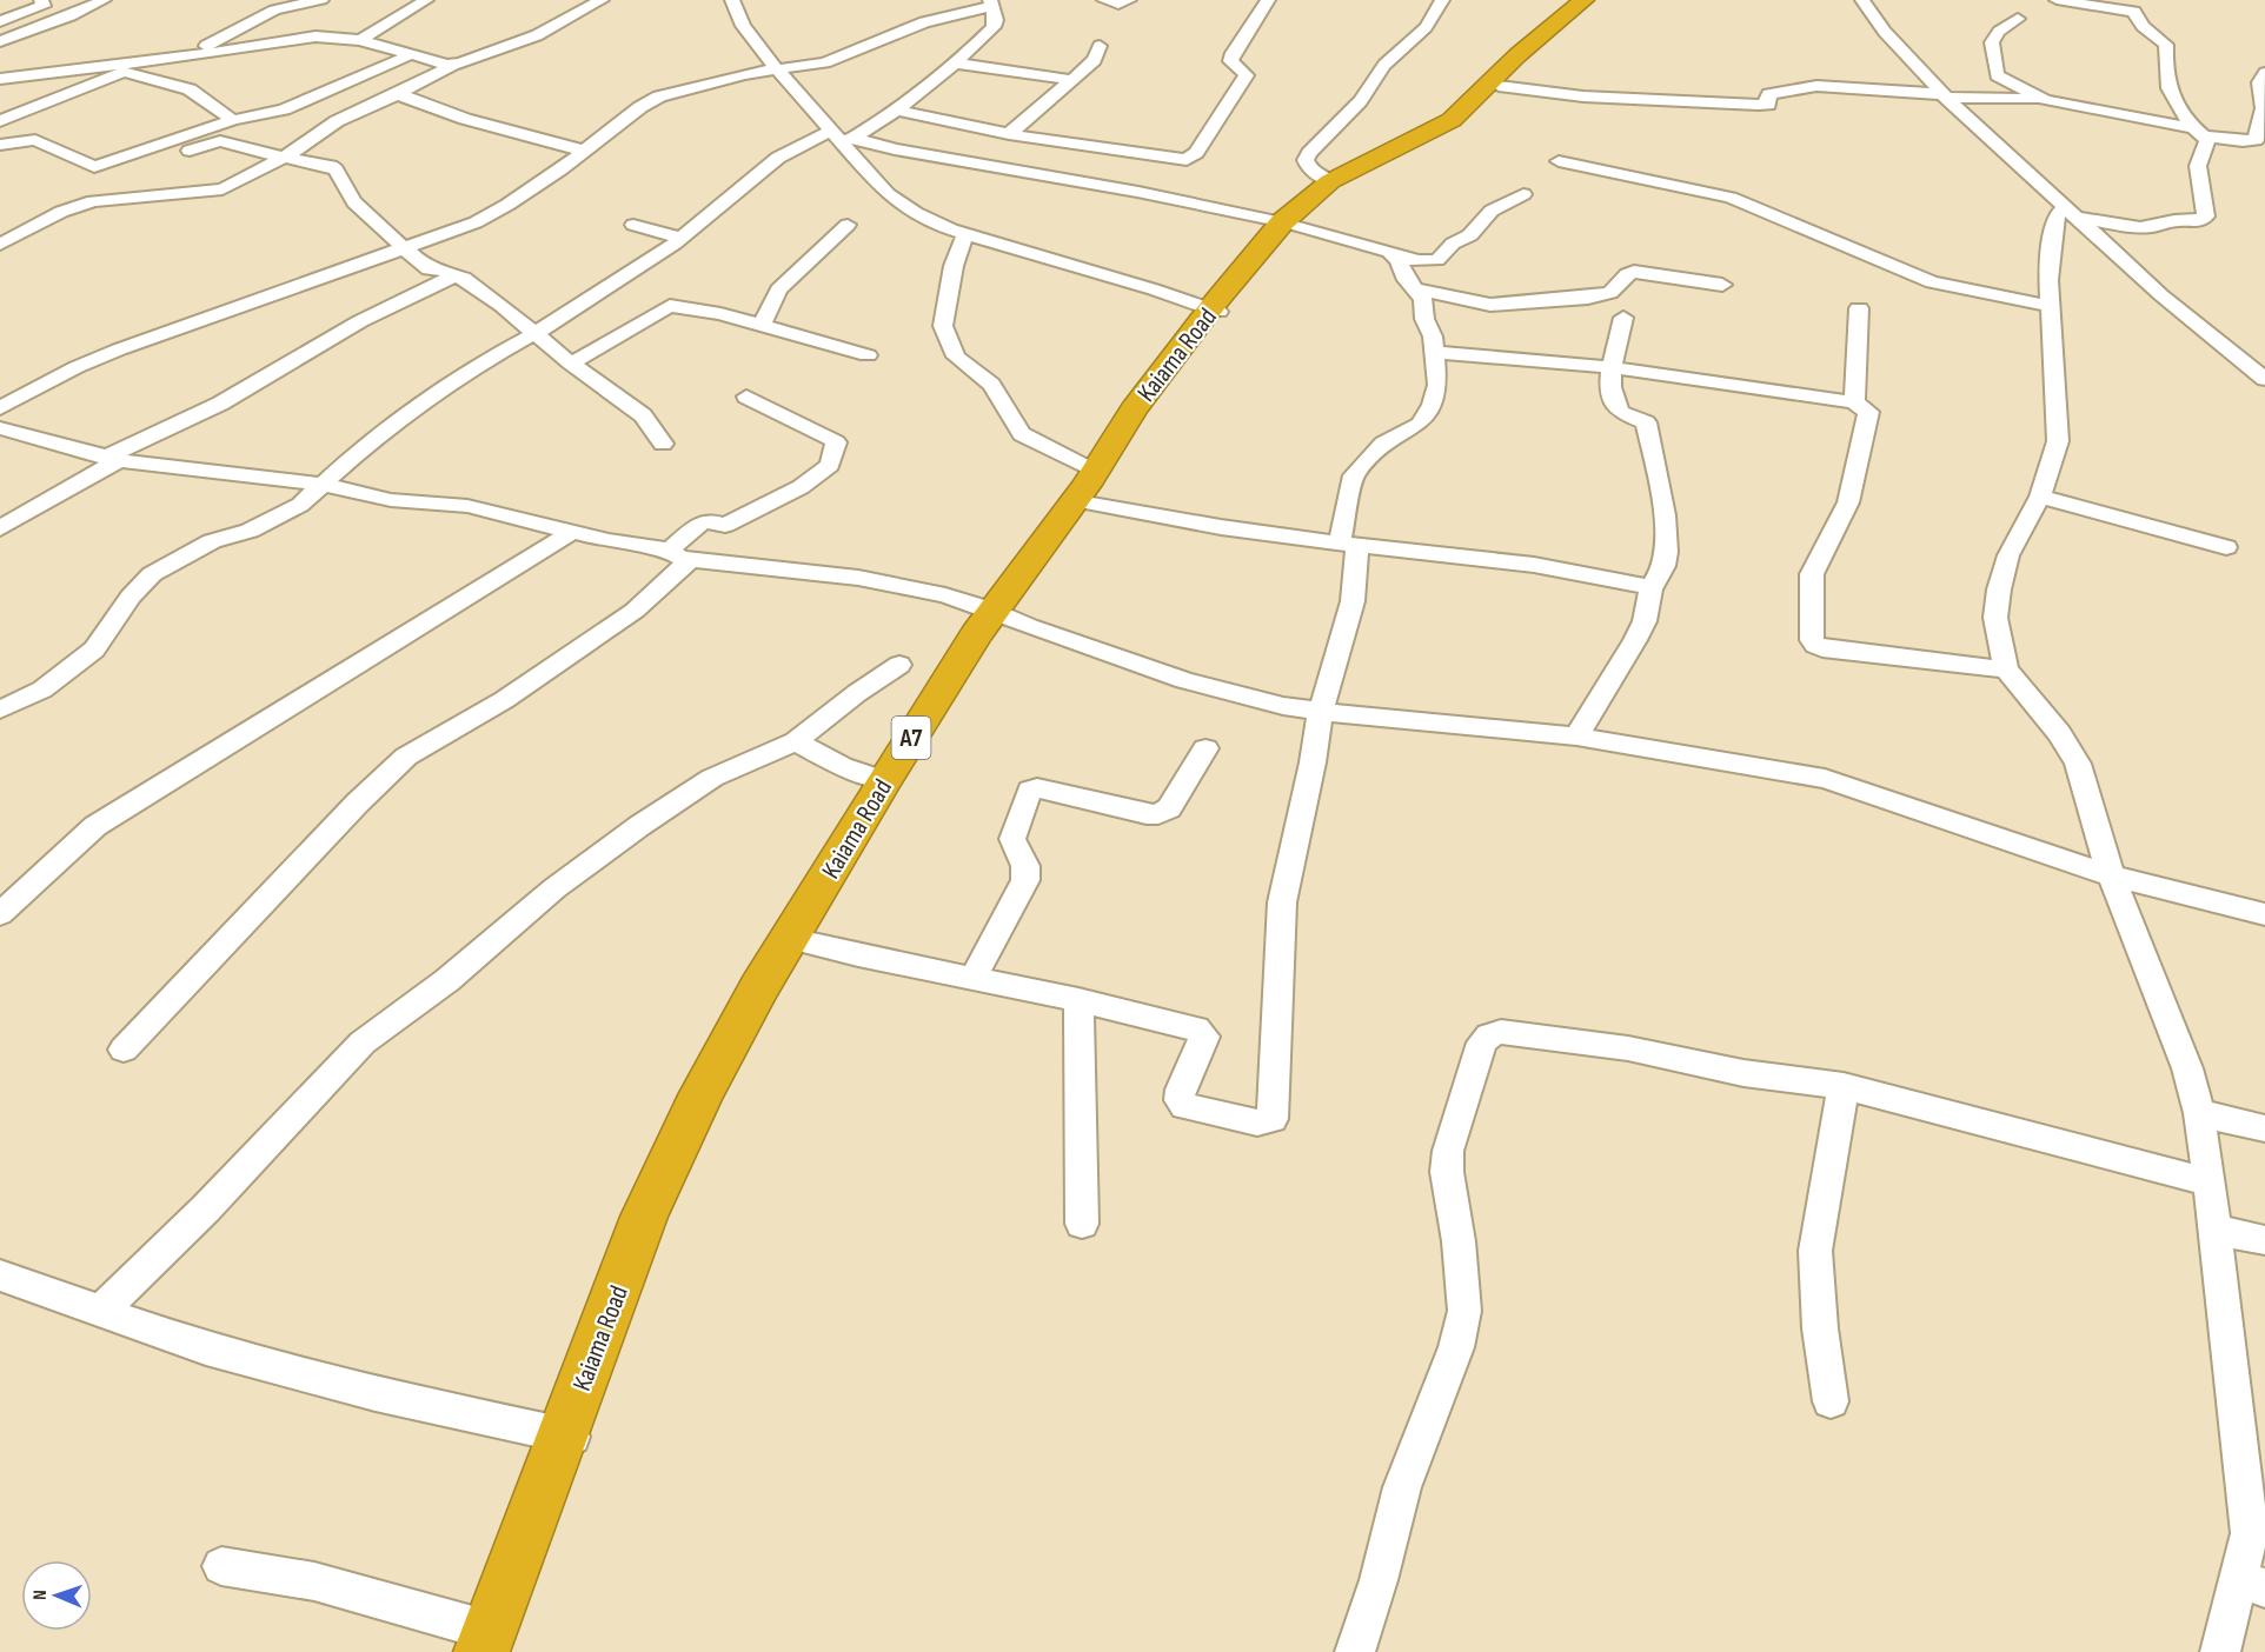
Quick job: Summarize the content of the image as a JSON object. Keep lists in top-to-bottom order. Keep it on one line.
{"streets":{"highway":["Kaiama Road","A7"]},"north":"left"}
